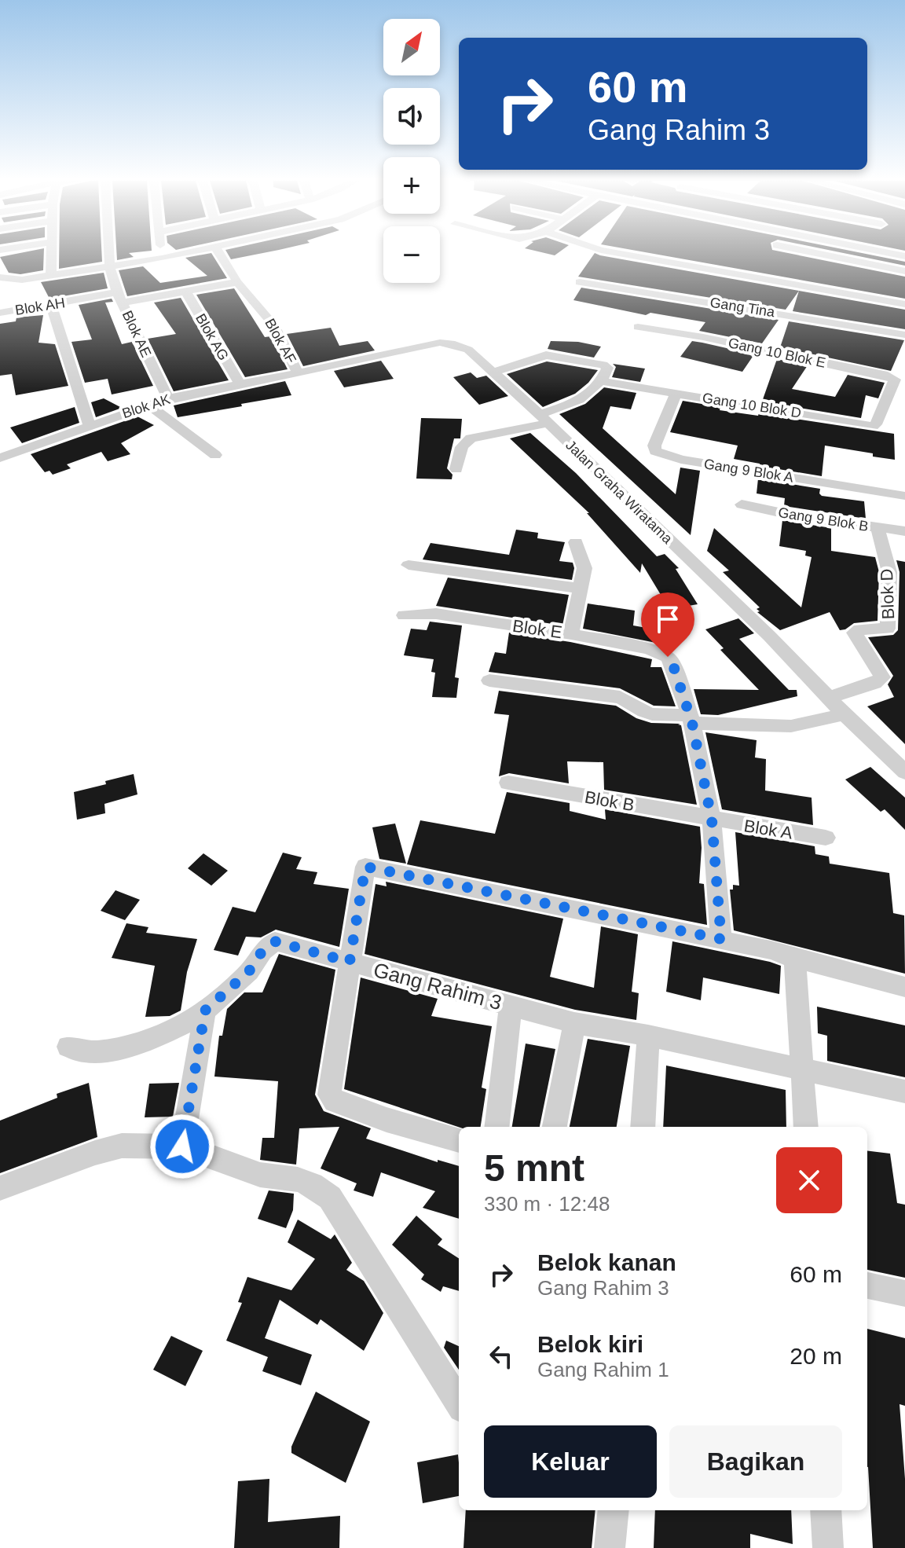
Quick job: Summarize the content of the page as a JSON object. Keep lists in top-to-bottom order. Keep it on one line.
{"streets":{"street":["Blok AH","Gang Tina","Blok AE","Blok AG","Blok AF","Gang 10 Blok E","Gang 10 Blok D","Blok AK","Gang 9 Blok A","Jalan Graha Wiratama","Gang 9 Blok B","Blok D","Blok E","Blok B","Blok A","Gang Rahim 3"]},"crossings":[["Blok AH","Blok AE"],["Blok AH","Blok AG"],["Blok AH","Blok AF"],["Blok AE","Blok AK"],["Blok AG","Blok AK"],["Blok AF","Blok AK"],["Gang 10 Blok E","Gang 10 Blok D"],["Gang 10 Blok D","Gang 9 Blok A"],["Blok AK","Jalan Graha Wiratama"],["Jalan Graha Wiratama","Blok D"],["Gang 9 Blok B","Blok D"],["Blok B","Blok A"]],"north":"top right","page":{"map_buttons":["+","−"],"turn":["60 m","Gang Rahim 3"],"heading":["5 mnt","330 m · 12:48"],"list":[{"name":"Belok kanan","note":"Gang Rahim 3","value":"60 m"},{"name":"Belok kiri","note":"Gang Rahim 1","value":"20 m"}],"buttons":["Keluar","Bagikan"]}}
